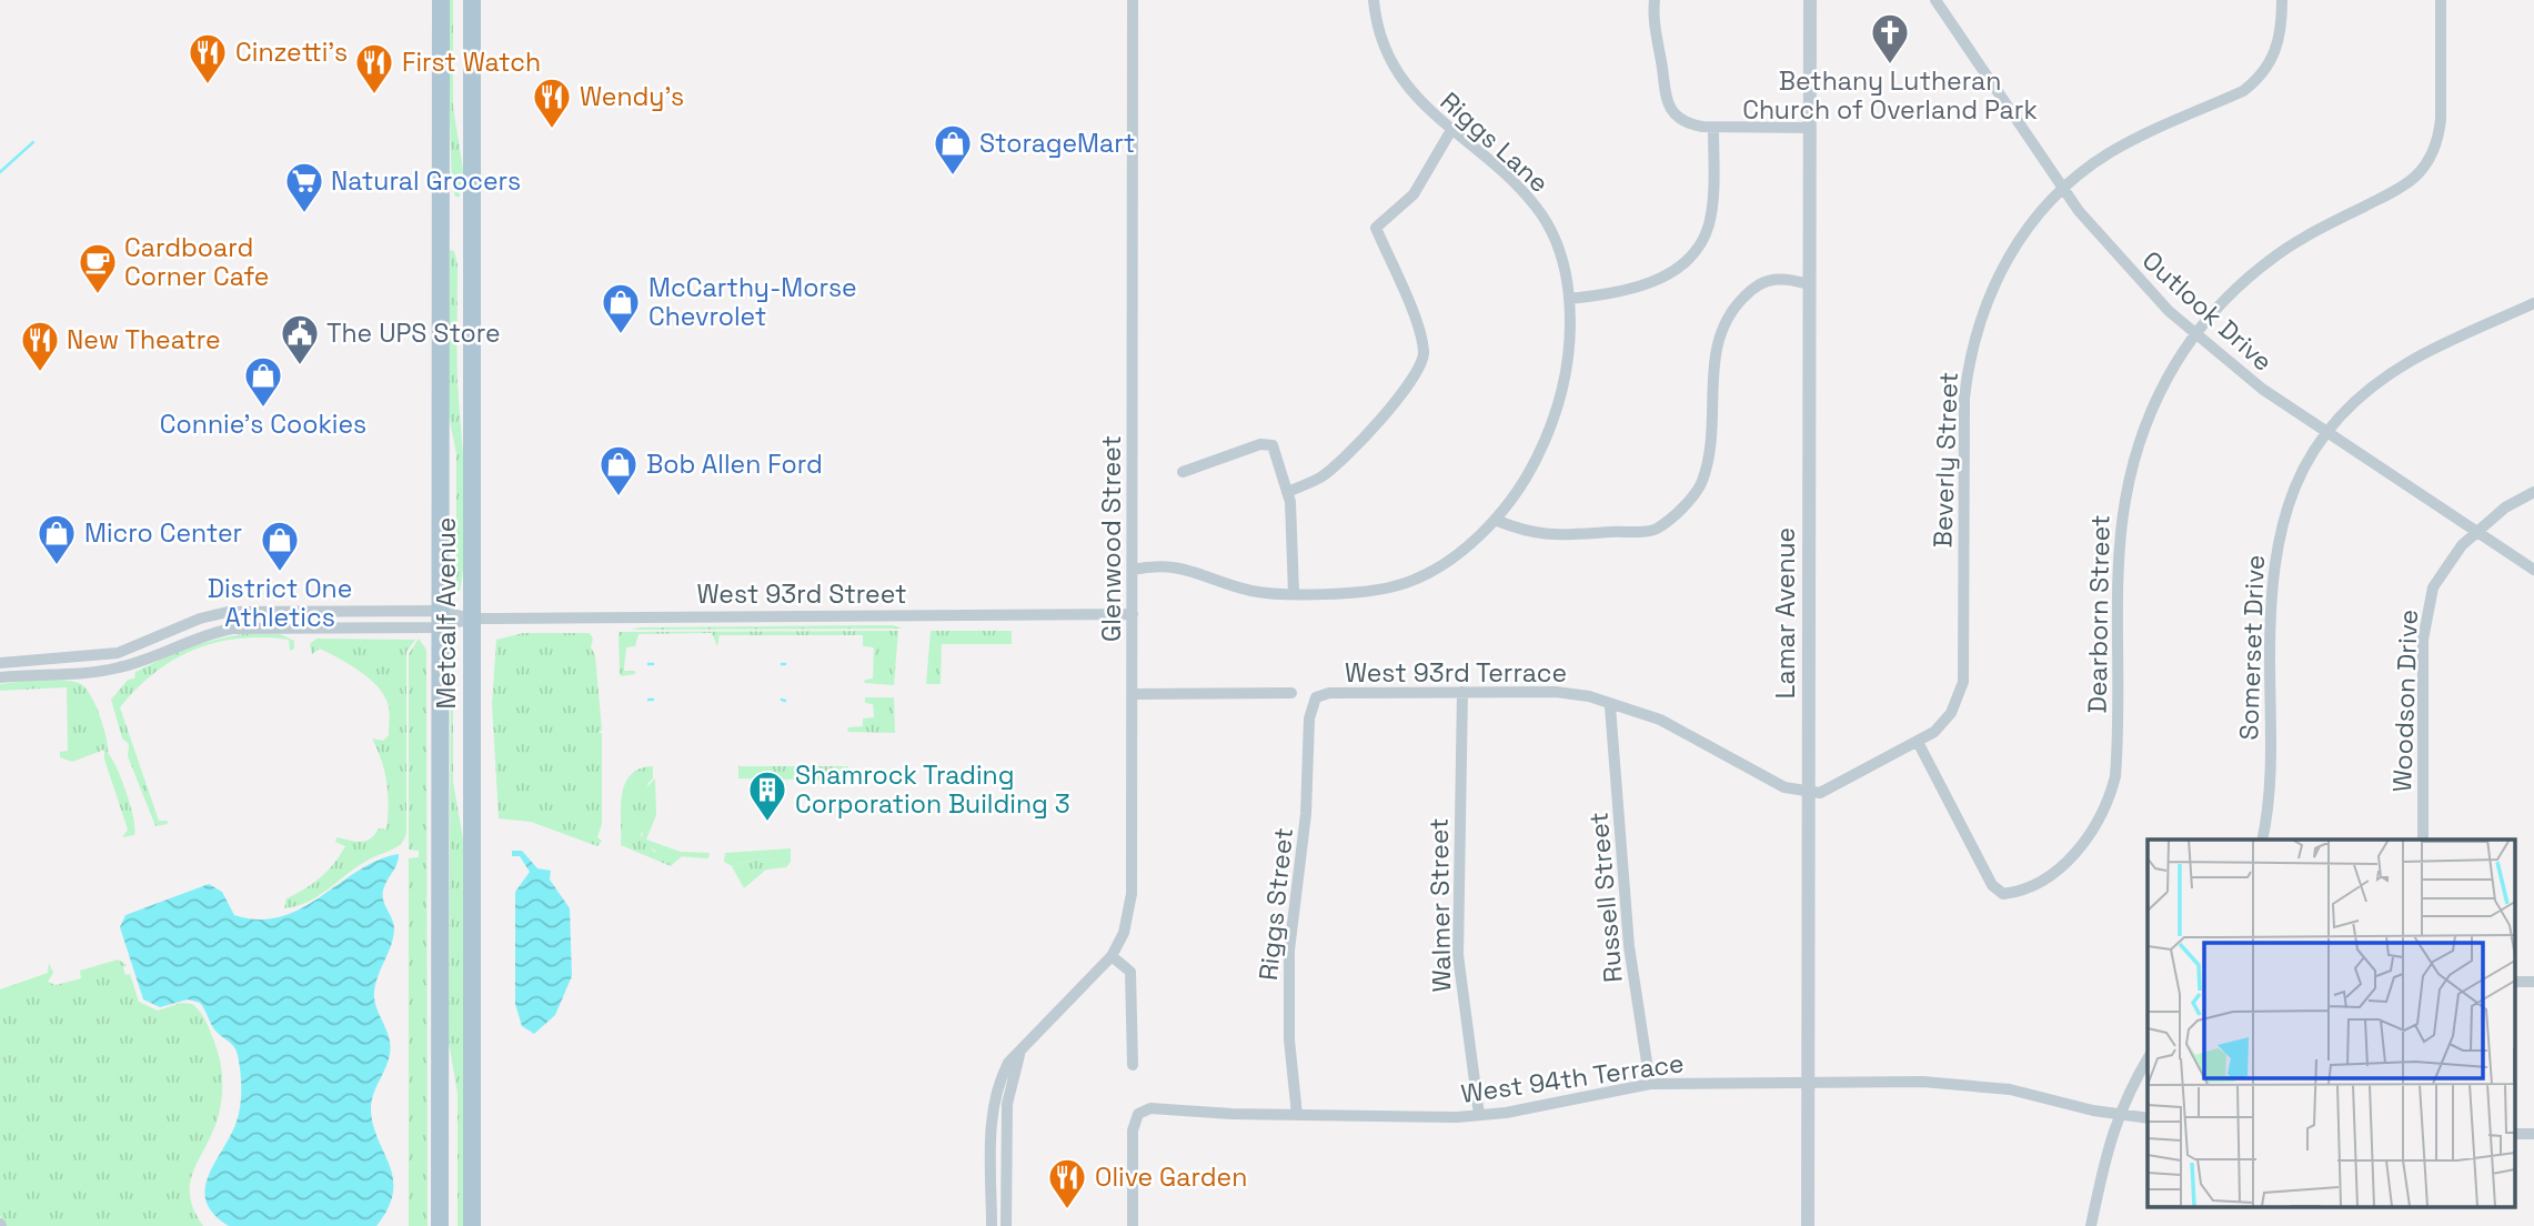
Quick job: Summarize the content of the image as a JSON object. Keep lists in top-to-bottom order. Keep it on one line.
{"streets":{"main road":["Metcalf Avenue"],"street":["Riggs Lane","Outlook Drive","Beverly Street","Glenwood Street","West 93rd Street","Lamar Avenue","Dearborn Street","Somerset Drive","West 93rd Terrace","Woodson Drive","Russell Street","Riggs Street","Walmer Street","West 94th Terrace"]},"crossings":[["Riggs Lane","Glenwood Street"],["Outlook Drive","Beverly Street"],["Outlook Drive","Dearborn Street"],["Outlook Drive","Somerset Drive"],["Outlook Drive","Woodson Drive"],["Beverly Street","Lamar Avenue"],["Beverly Street","Dearborn Street"],["Beverly Street","West 93rd Terrace"],["Glenwood Street","West 93rd Street"],["West 93rd Street","Metcalf Avenue"],["Lamar Avenue","West 93rd Terrace"],["Lamar Avenue","West 94th Terrace"],["West 93rd Terrace","Russell Street"],["West 93rd Terrace","Riggs Street"],["West 93rd Terrace","Walmer Street"],["Russell Street","West 94th Terrace"],["Riggs Street","West 94th Terrace"],["Walmer Street","West 94th Terrace"]],"places":{"church":["Bethany Lutheran Church of Overland Park"],"restaurant":["Cinzetti's","First Watch","Wendy's","New Theatre","Olive Garden"],"shop":["StorageMart","McCarthy-Morse Chevrolet","Connie's Cookies","Bob Allen Ford","Micro Center","District One Athletics"],"supermarket":["Natural Grocers"],"cafe":["Cardboard Corner Cafe"],"public building":["The UPS Store"],"building":["Shamrock Trading Corporation Building 3"]}}
